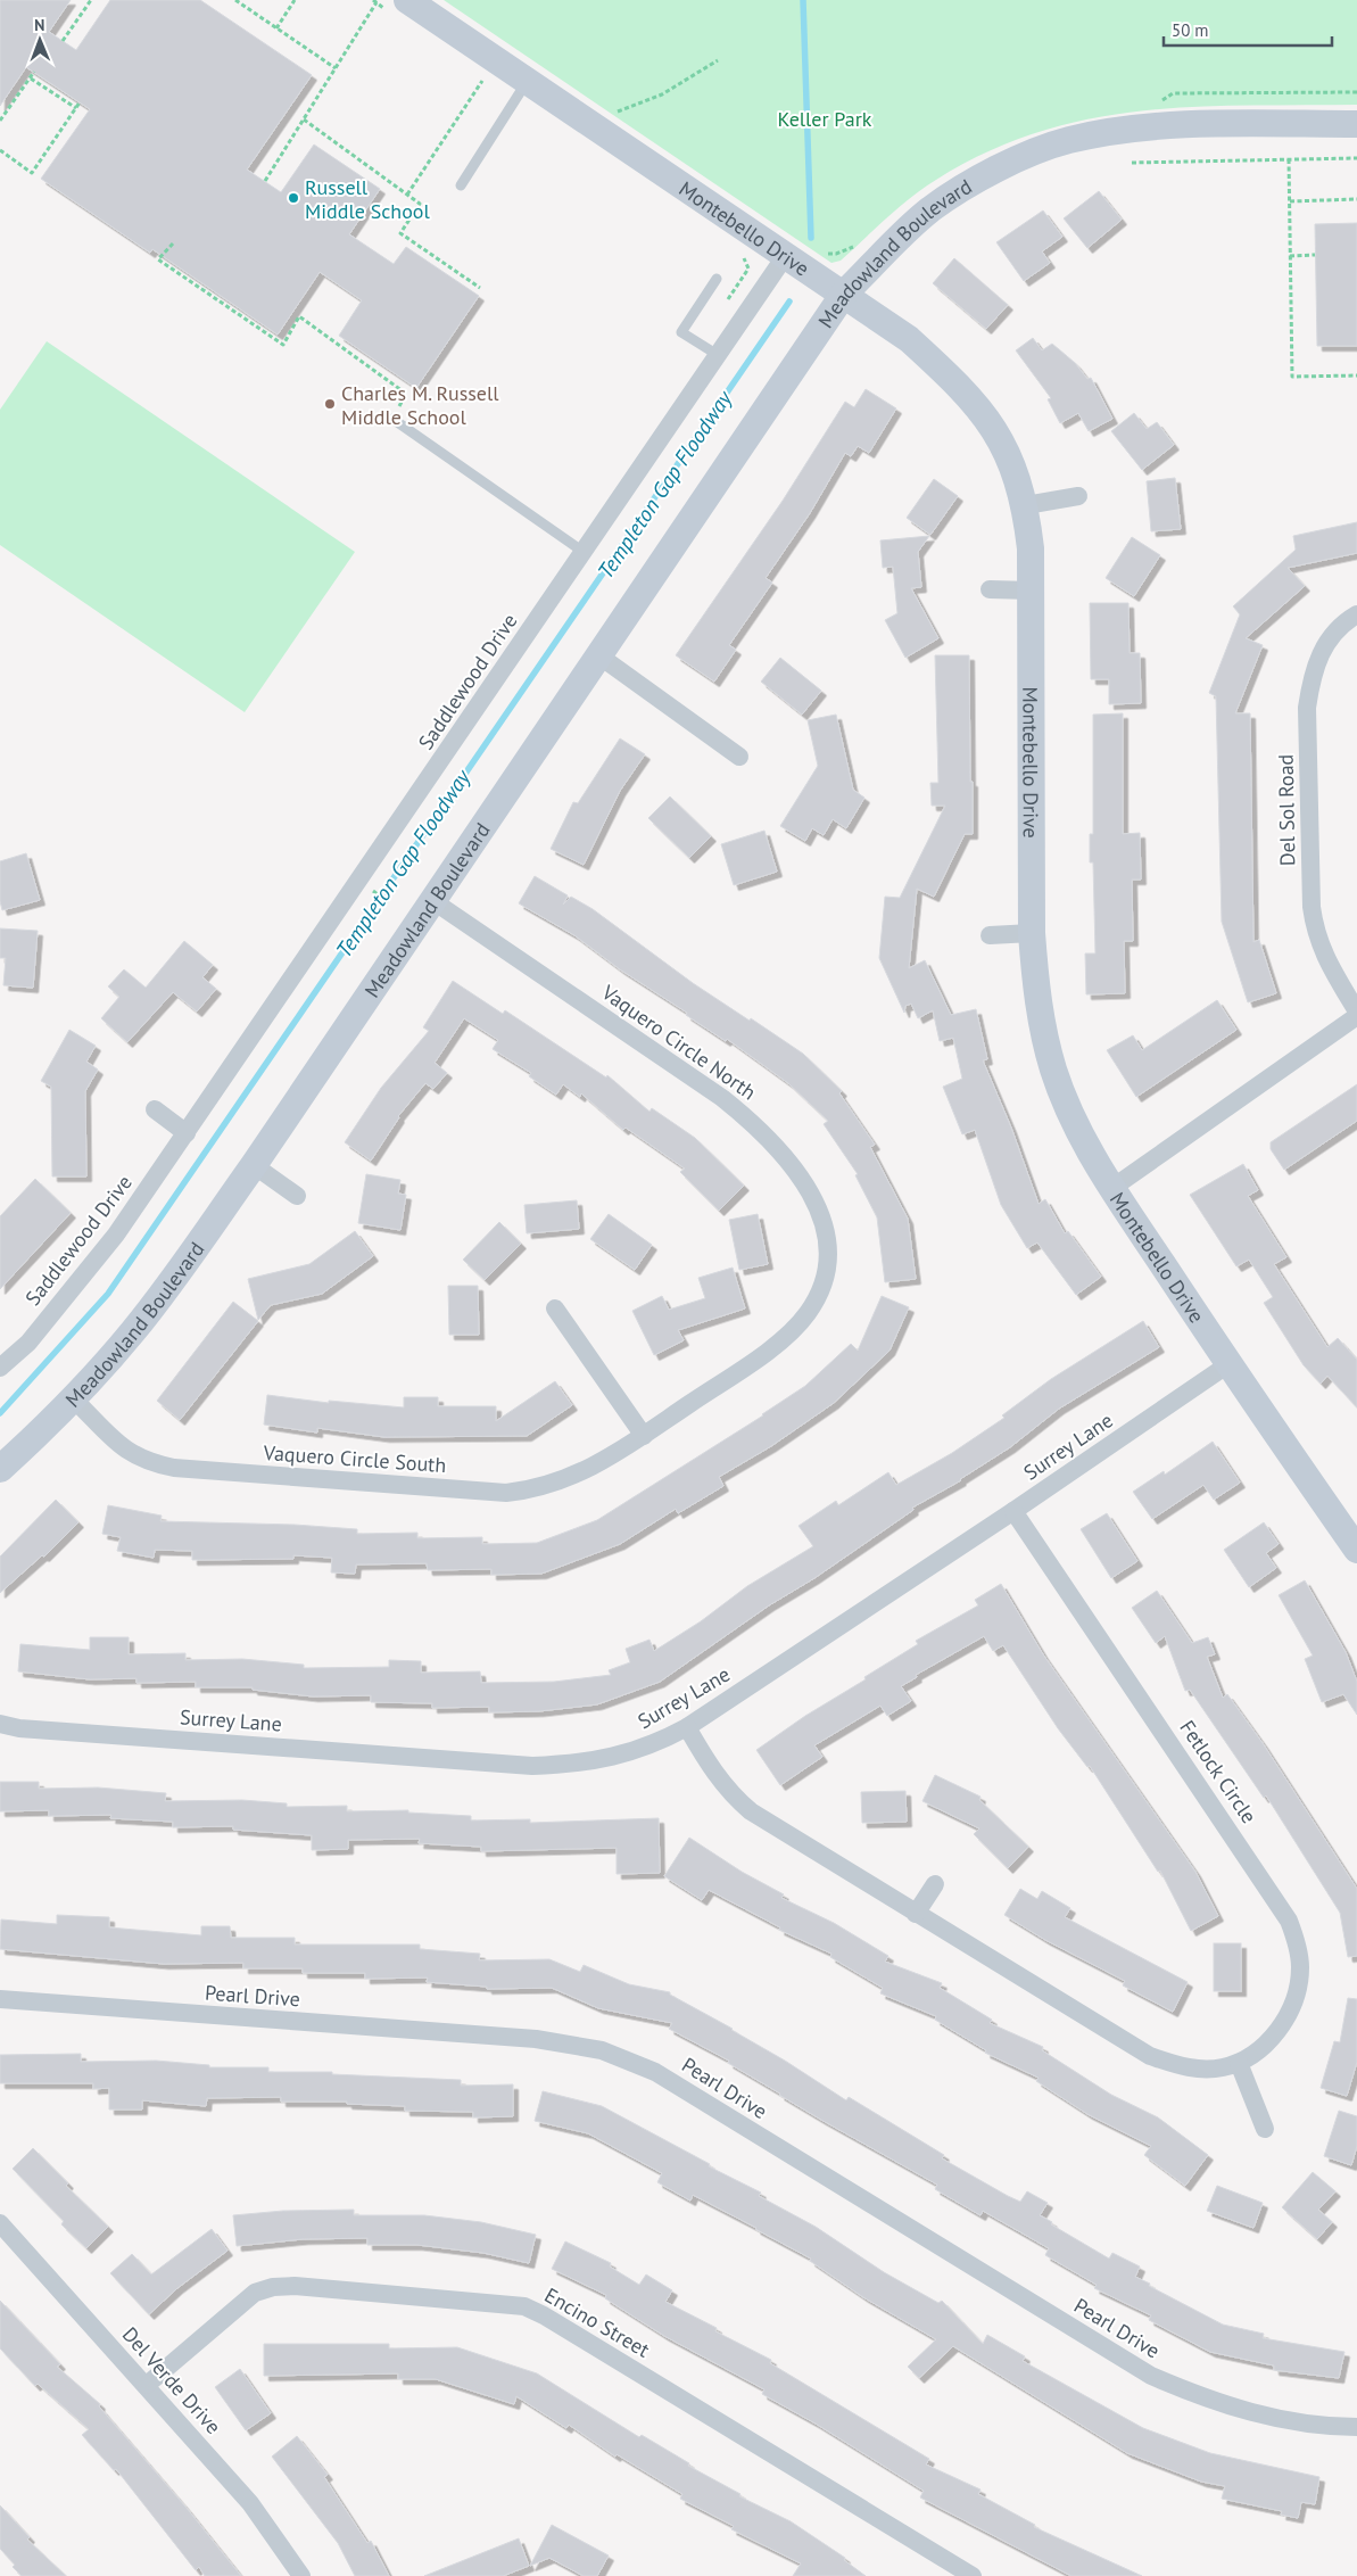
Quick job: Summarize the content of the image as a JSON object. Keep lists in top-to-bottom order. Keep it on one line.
{"streets":{"street":["Montebello Drive","Meadowland Boulevard","Saddlewood Drive","Del Sol Road","Vaquero Circle North","Surrey Lane","Vaquero Circle South","Fetlock Circle","Pearl Drive","Encino Street","Del Verde Drive"]},"crossings":[["Montebello Drive","Meadowland Boulevard"],["Montebello Drive","Saddlewood Drive"],["Montebello Drive","Surrey Lane"],["Meadowland Boulevard","Vaquero Circle North"],["Meadowland Boulevard","Vaquero Circle South"],["Vaquero Circle North","Vaquero Circle South"],["Surrey Lane","Fetlock Circle"],["Encino Street","Del Verde Drive"]],"water":["Templeton Gap Floodway"],"parks":["Keller Park"],"places":["Russell Middle School","Charles M. Russell Middle School"],"scale_bar":"50 m","north":"top"}
